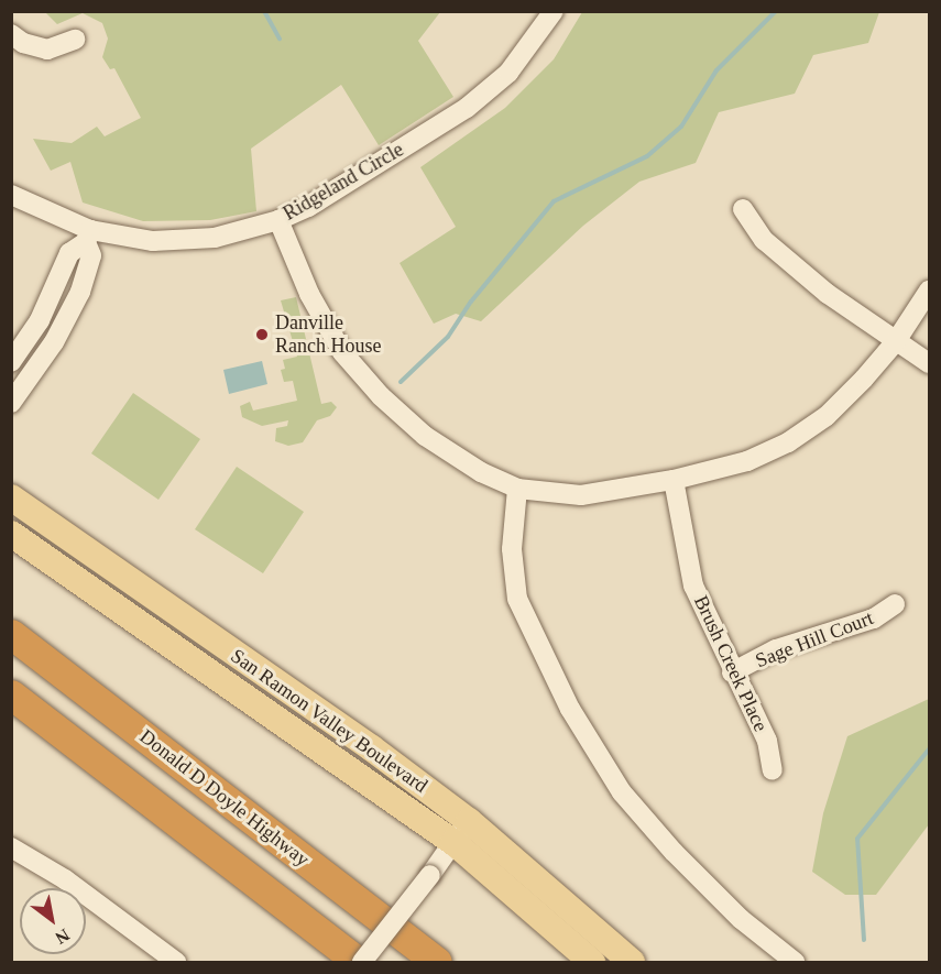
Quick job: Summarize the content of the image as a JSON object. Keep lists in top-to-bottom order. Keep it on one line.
{"streets":{"highway":["Donald D Doyle Highway"],"main road":["San Ramon Valley Boulevard"],"street":["Ridgeland Circle","Sage Hill Court","Brush Creek Place"]},"crossings":[["Sage Hill Court","Brush Creek Place"]],"places":["Danville Ranch House"],"north":"bottom right"}
